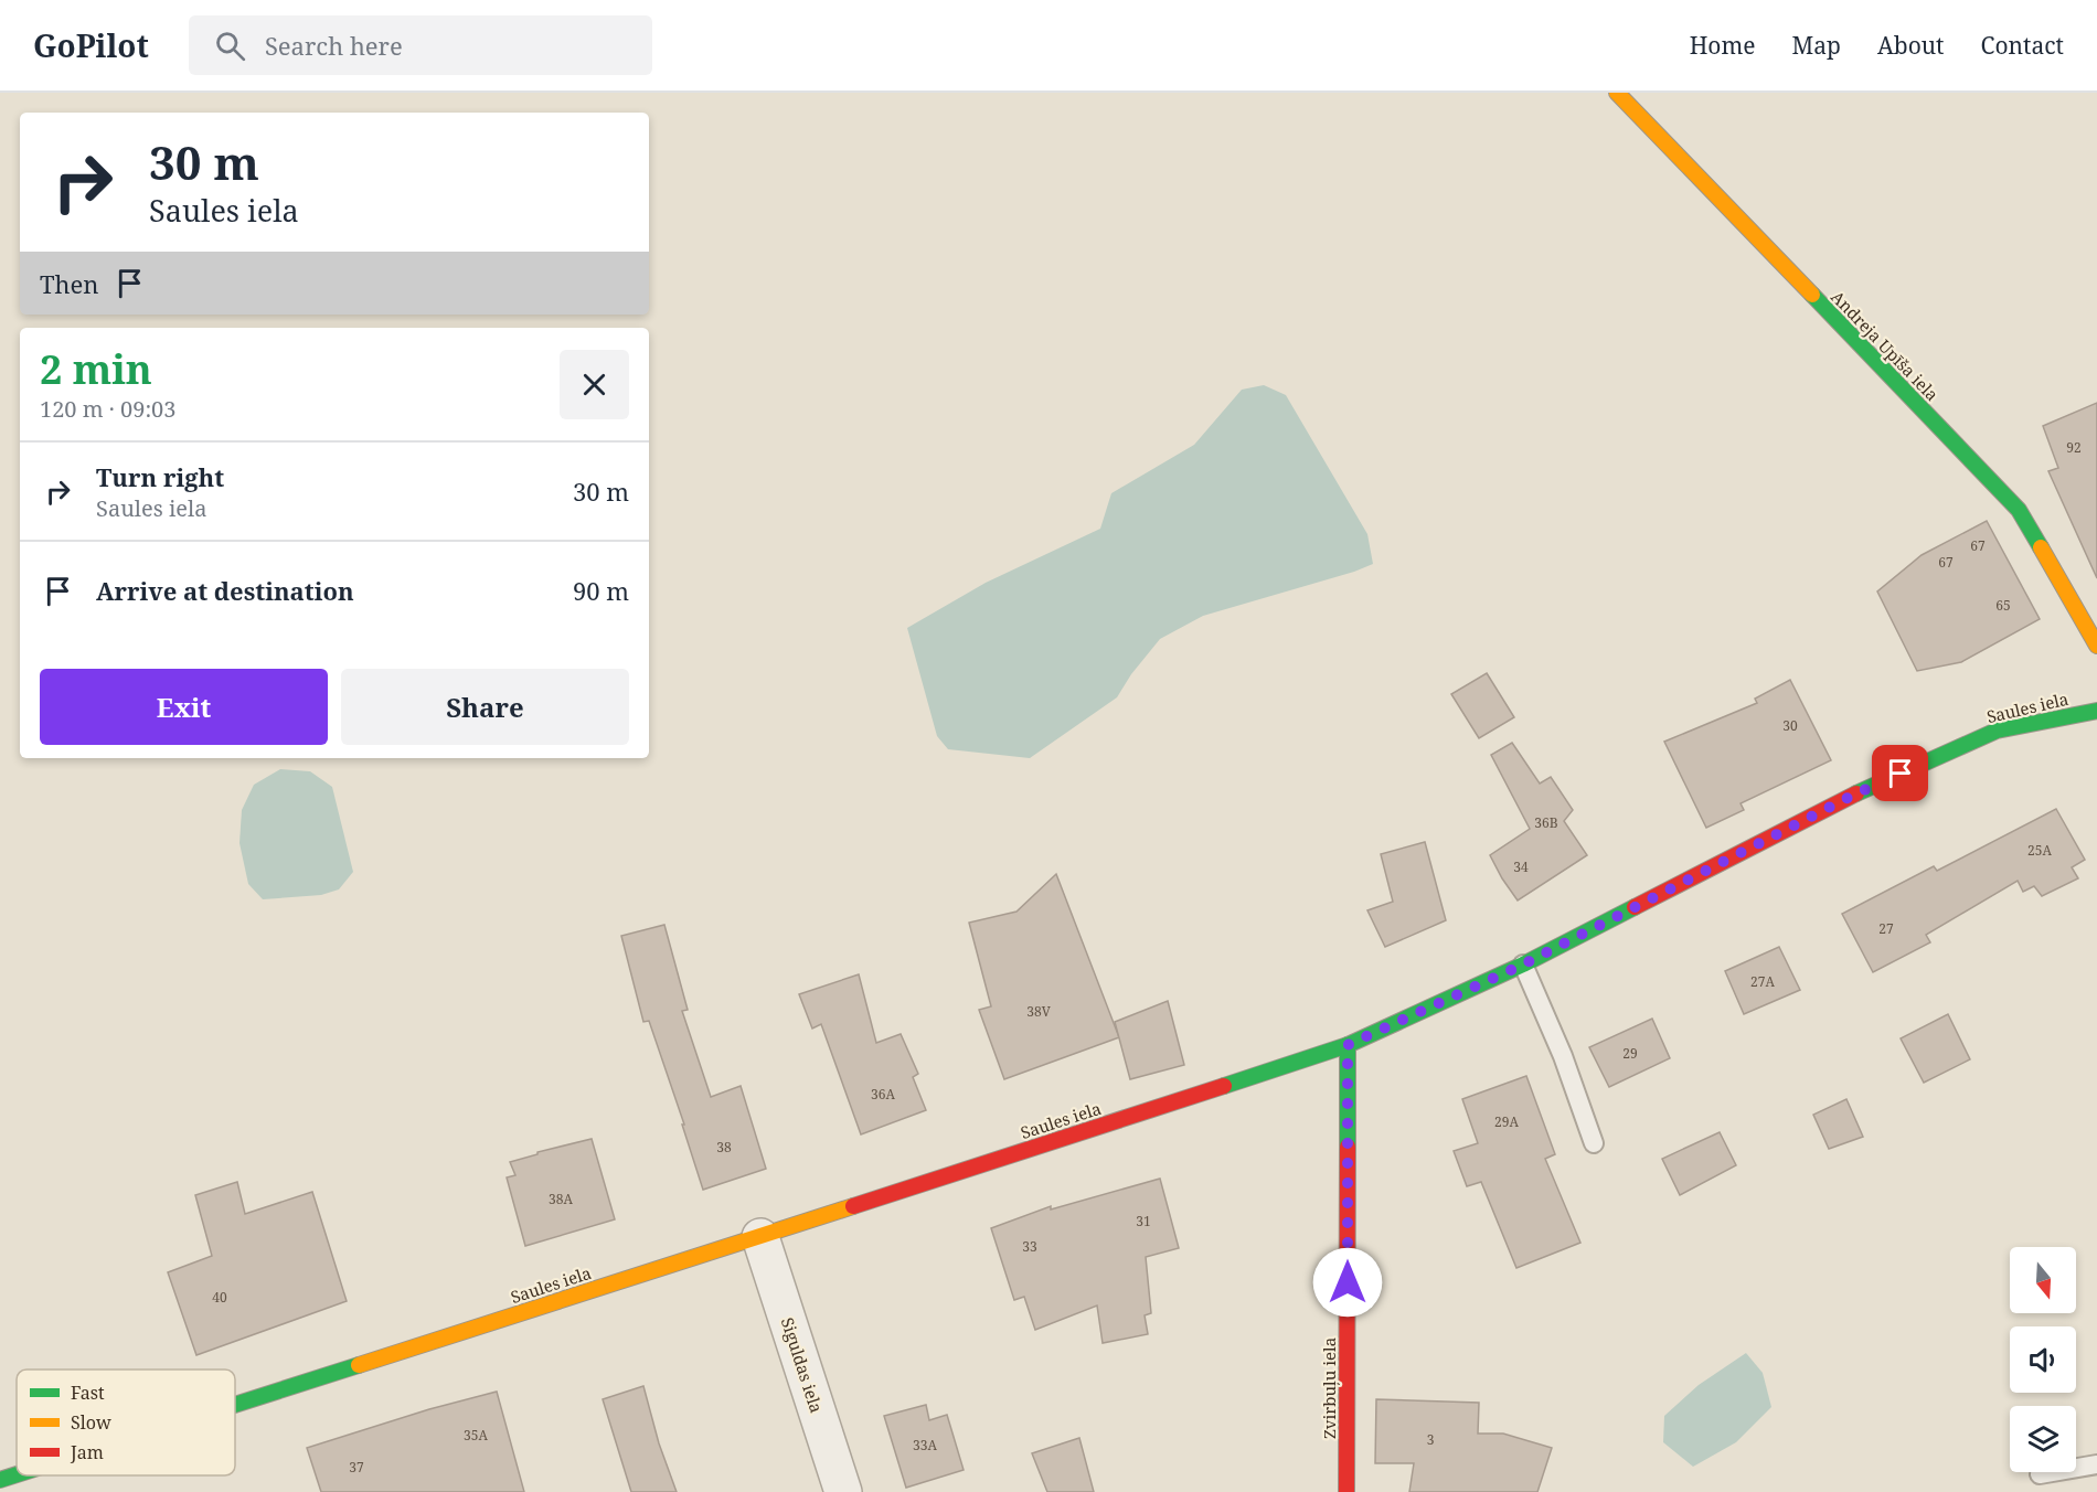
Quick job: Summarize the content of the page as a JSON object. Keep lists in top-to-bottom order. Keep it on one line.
{"streets":{"street":["Andreja Upīša iela","Saules iela","Siguldas iela","Zvirbuļu iela"]},"crossings":[["Saules iela","Siguldas iela"],["Saules iela","Zvirbuļu iela"]],"house_numbers":["92","67","67","65","30","36B","25A","34","27","27A","38V","29","36A","29A","38","38A","31","33","40","35A","3","33A","37"],"legend":["Fast","Slow","Jam"],"north":"bottom","page":{"header":"GoPilot","search":"Search here","nav":["Home","Map","About","Contact"],"turn":["30 m","Saules iela"],"then":"Then","heading":["2 min","120 m · 09:03"],"list":[{"name":"Turn right","note":"Saules iela","value":"30 m"},{"name":"Arrive at destination","value":"90 m"}],"buttons":["Exit","Share"]}}
